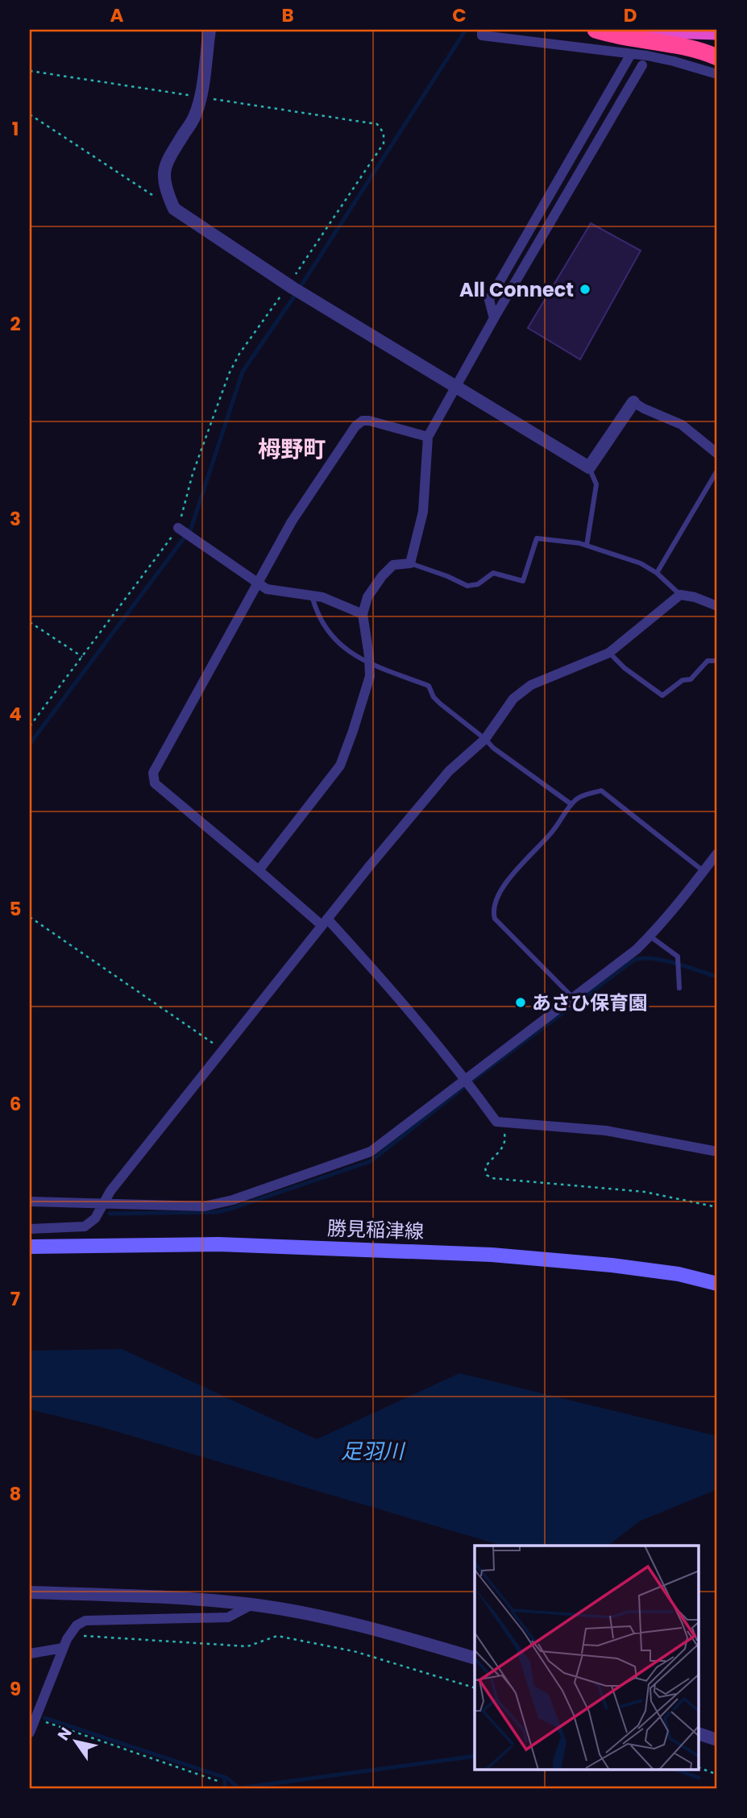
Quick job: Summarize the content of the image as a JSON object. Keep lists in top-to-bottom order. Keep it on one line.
{"streets":{"main road":["勝見稲津線"]},"districts":["栂野町"],"water":["足羽川"],"places":["All Connect","あさひ保育園"],"north":"top left","grid":{"columns":["A","B","C","D"],"rows":["1","2","3","4","5","6","7","8","9"]}}
